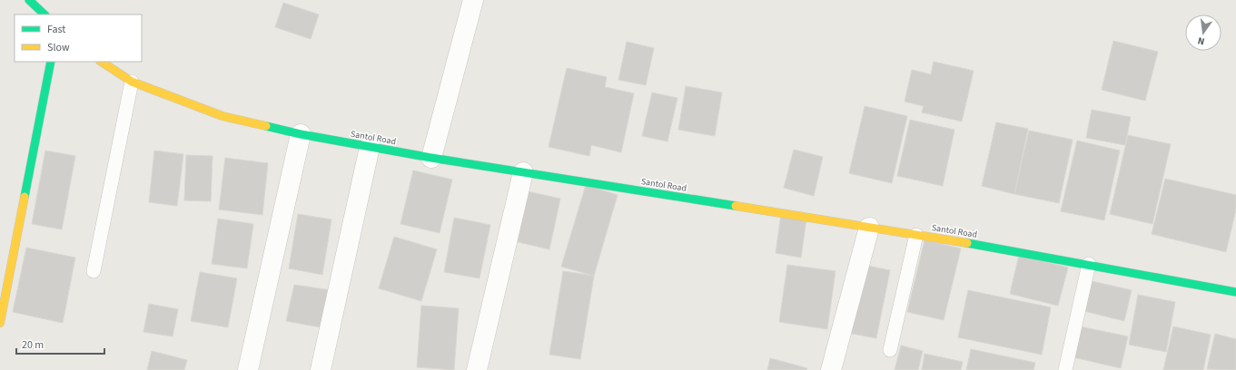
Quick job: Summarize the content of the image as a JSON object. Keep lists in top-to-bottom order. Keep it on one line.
{"streets":{"street":["Santol Road"]},"legend":["Fast","Slow"],"scale_bar":"20 m","north":"bottom"}
